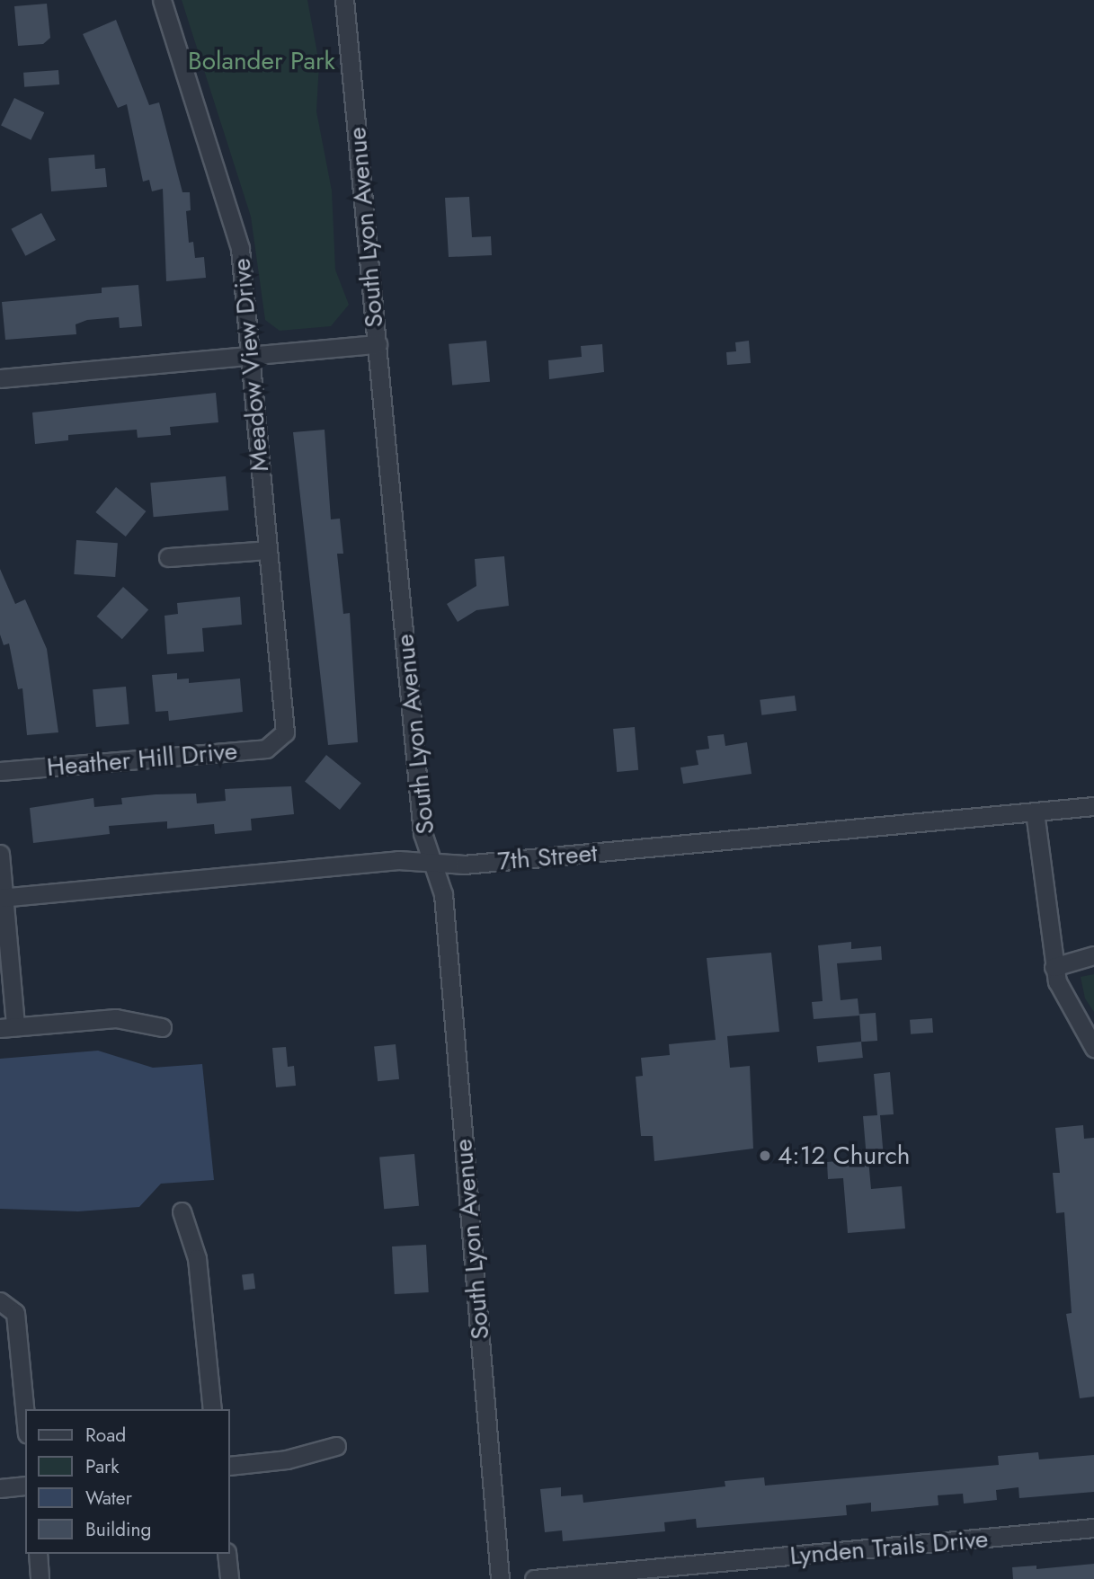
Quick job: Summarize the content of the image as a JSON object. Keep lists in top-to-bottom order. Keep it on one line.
{"streets":{"street":["South Lyon Avenue","Meadow View Drive","Heather Hill Drive","7th Street","Lynden Trails Drive"]},"crossings":[["South Lyon Avenue","7th Street"],["Meadow View Drive","Heather Hill Drive"]],"parks":["Bolander Park"],"places":["4:12 Church"],"legend":["Road","Park","Water","Building"]}
